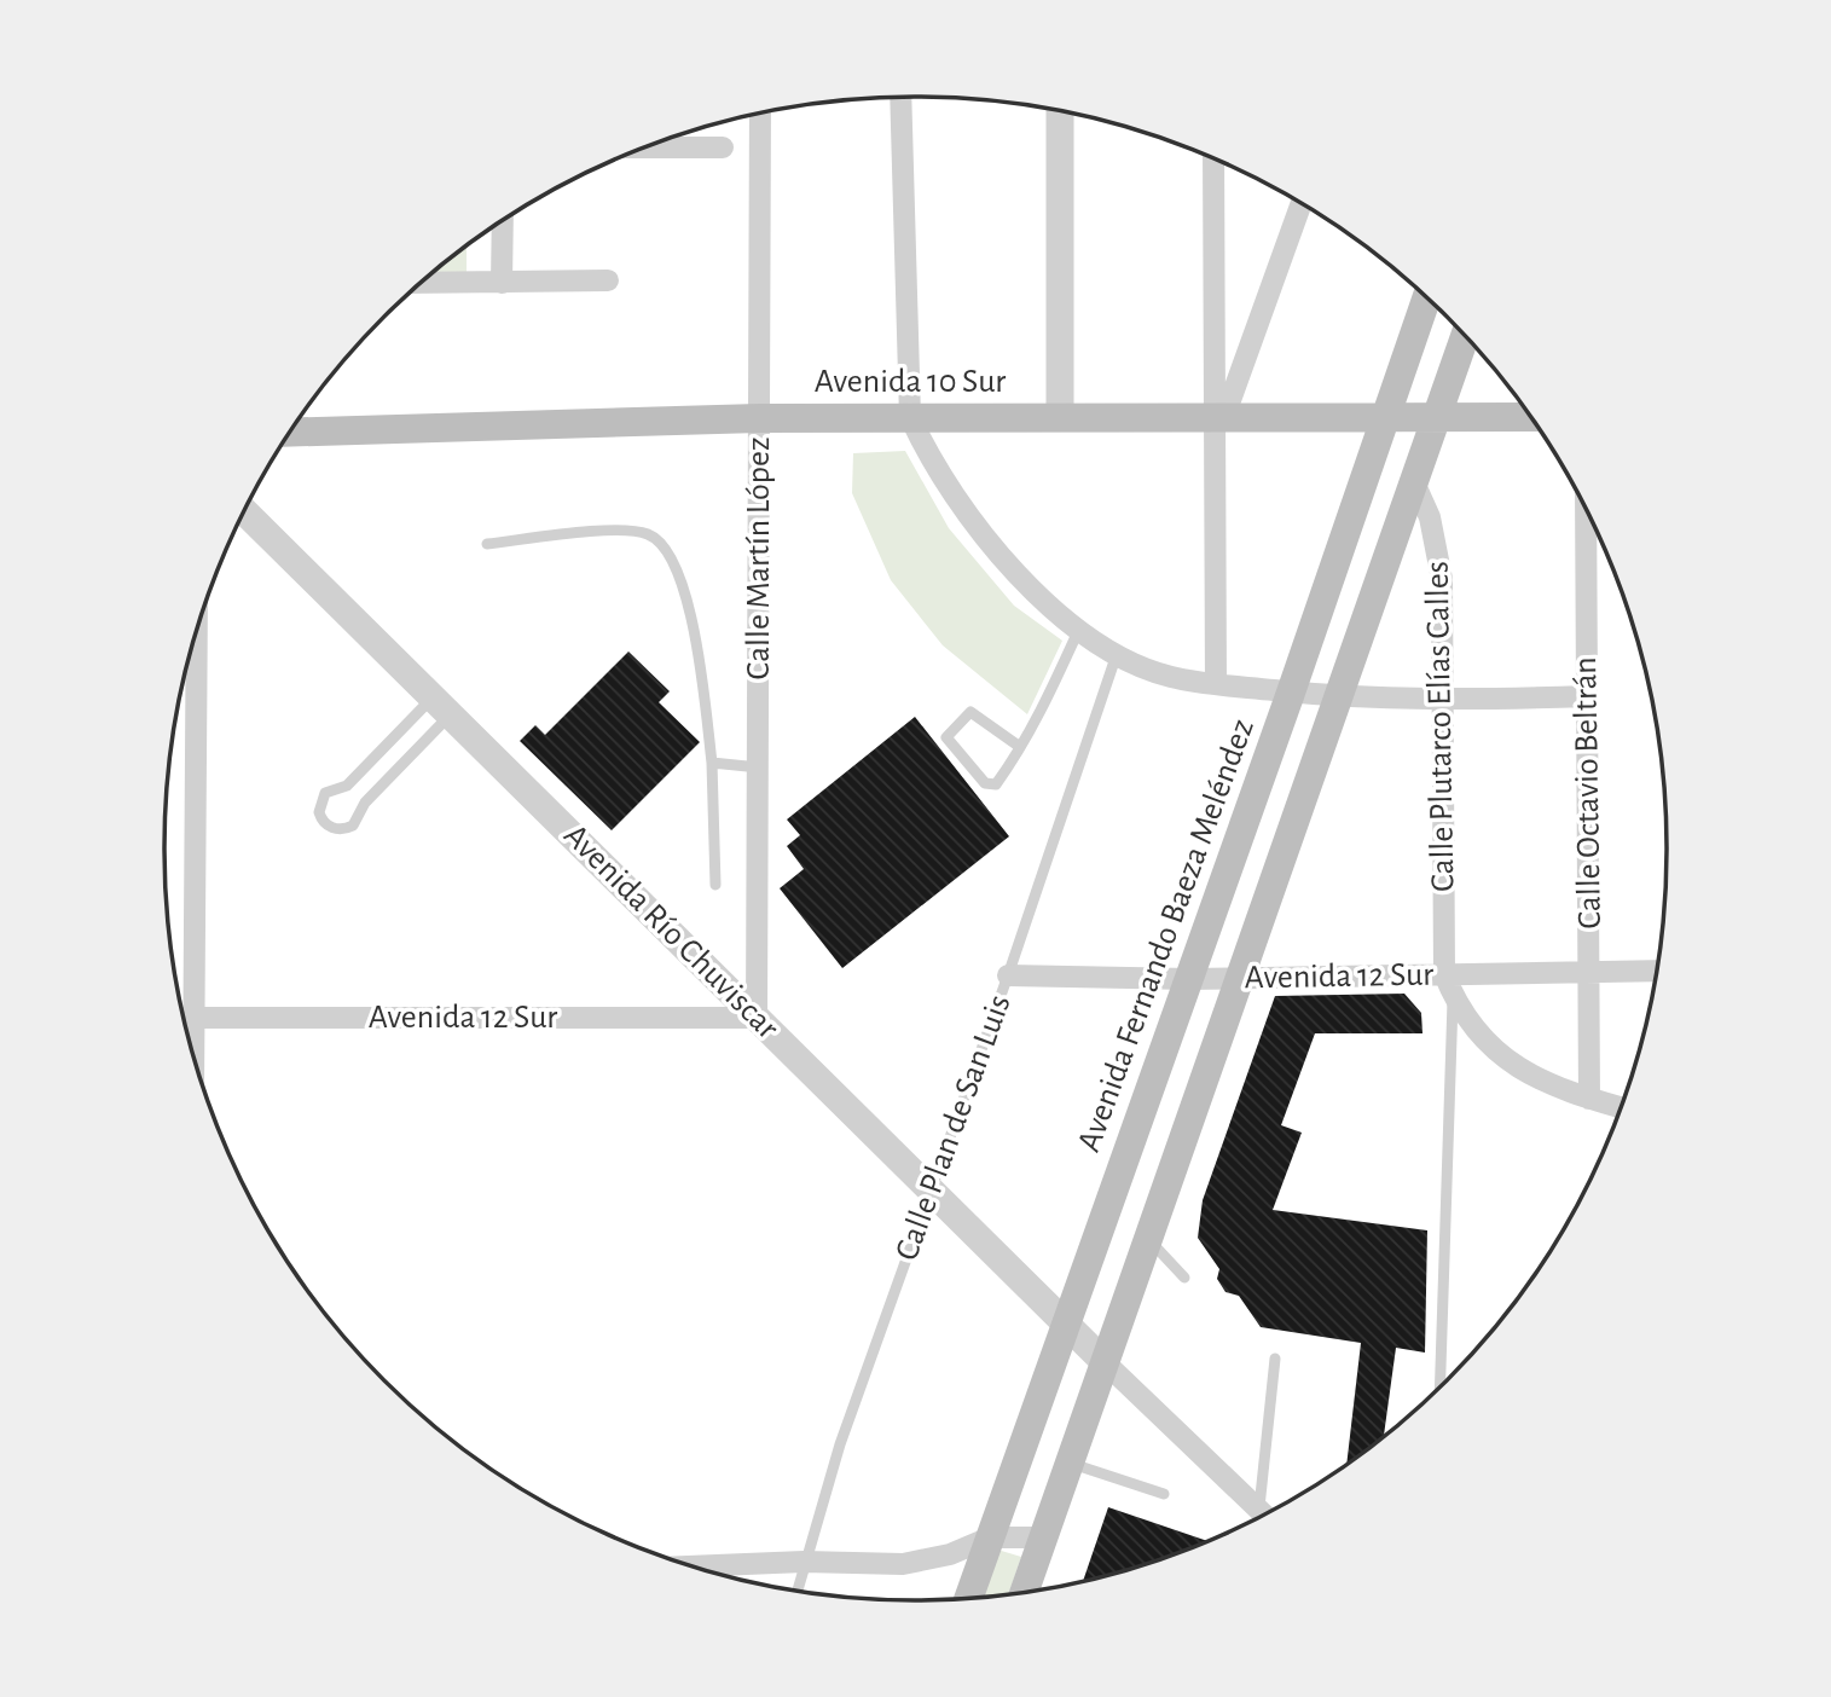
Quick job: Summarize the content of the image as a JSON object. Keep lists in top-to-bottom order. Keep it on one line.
{"streets":{"main road":["Avenida 10 Sur","Avenida Fernando Baeza Meléndez"],"street":["Calle Martín López","Calle Plutarco Elías Calles","Calle Octavio Beltrán","Avenida Río Chuviscar","Avenida 12 Sur"],"lane":["Calle Plan de San Luis"]},"crossings":[["Avenida 10 Sur","Calle Martín López"],["Avenida 10 Sur","Avenida Fernando Baeza Meléndez"],["Calle Martín López","Avenida Río Chuviscar"],["Calle Martín López","Avenida 12 Sur"],["Calle Plutarco Elías Calles","Avenida 12 Sur"],["Calle Octavio Beltrán","Avenida 12 Sur"],["Avenida Río Chuviscar","Avenida Fernando Baeza Meléndez"],["Avenida Río Chuviscar","Avenida 12 Sur"],["Avenida Río Chuviscar","Calle Plan de San Luis"],["Avenida Fernando Baeza Meléndez","Avenida 12 Sur"],["Avenida 12 Sur","Calle Plan de San Luis"]]}
